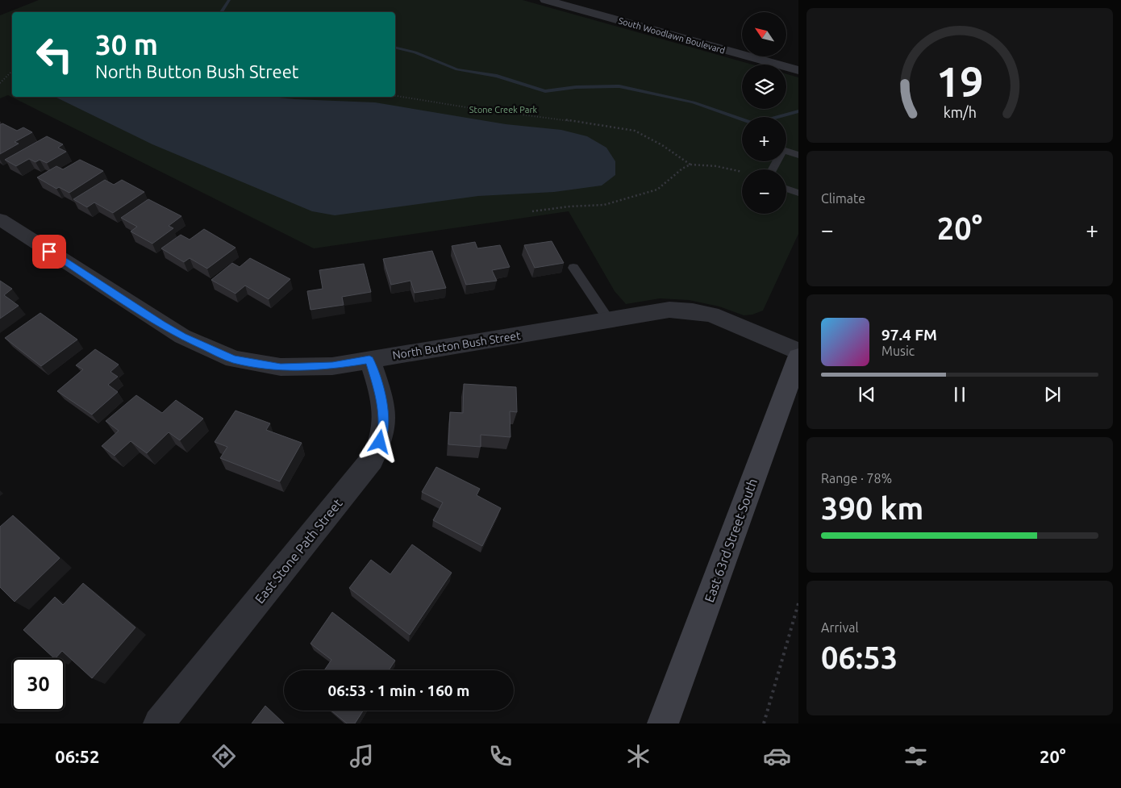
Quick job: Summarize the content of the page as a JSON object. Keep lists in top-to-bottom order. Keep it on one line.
{"streets":{"main road":["East 63rd Street South"],"street":["South Woodlawn Boulevard","North Button Bush Street","East Stone Path Street"]},"crossings":[["North Button Bush Street","East Stone Path Street"]],"parks":["Stone Creek Park"],"north":"top left","page":{"map_buttons":["+","−"],"turn":["30 m","North Button Bush Street"],"tile":["Climate",["Range · 78%","390 km"],["Arrival","06:53"]],"heat":["−","20°","+"],"song":["97.4 FM","Music"],"limit":"30","trip":"06:53 · 1 min · 160 m","tabs":["06:52","20°"],"gauge":["19","km/h"]}}
